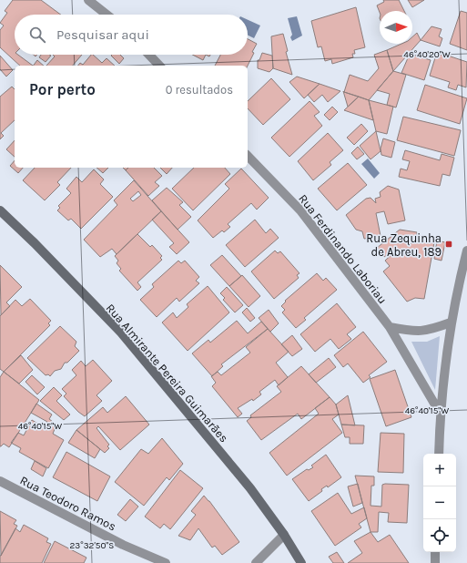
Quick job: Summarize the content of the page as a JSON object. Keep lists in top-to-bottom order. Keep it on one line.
{"streets":{"main road":["Rua Almirante Pereira Guimarães"],"street":["Rua Ferdinando Laboriau","Rua Teodoro Ramos"]},"places":{"transit":["Rua Zequinha de Abreu, 189"]},"north":"right","page":{"search":"Pesquisar aqui","heading":["Por perto","0 resultados"],"map_buttons":["+","−"]},"coordinates":["46°40'20\"W","46°40'15\"W","23°32'50\"S"]}
